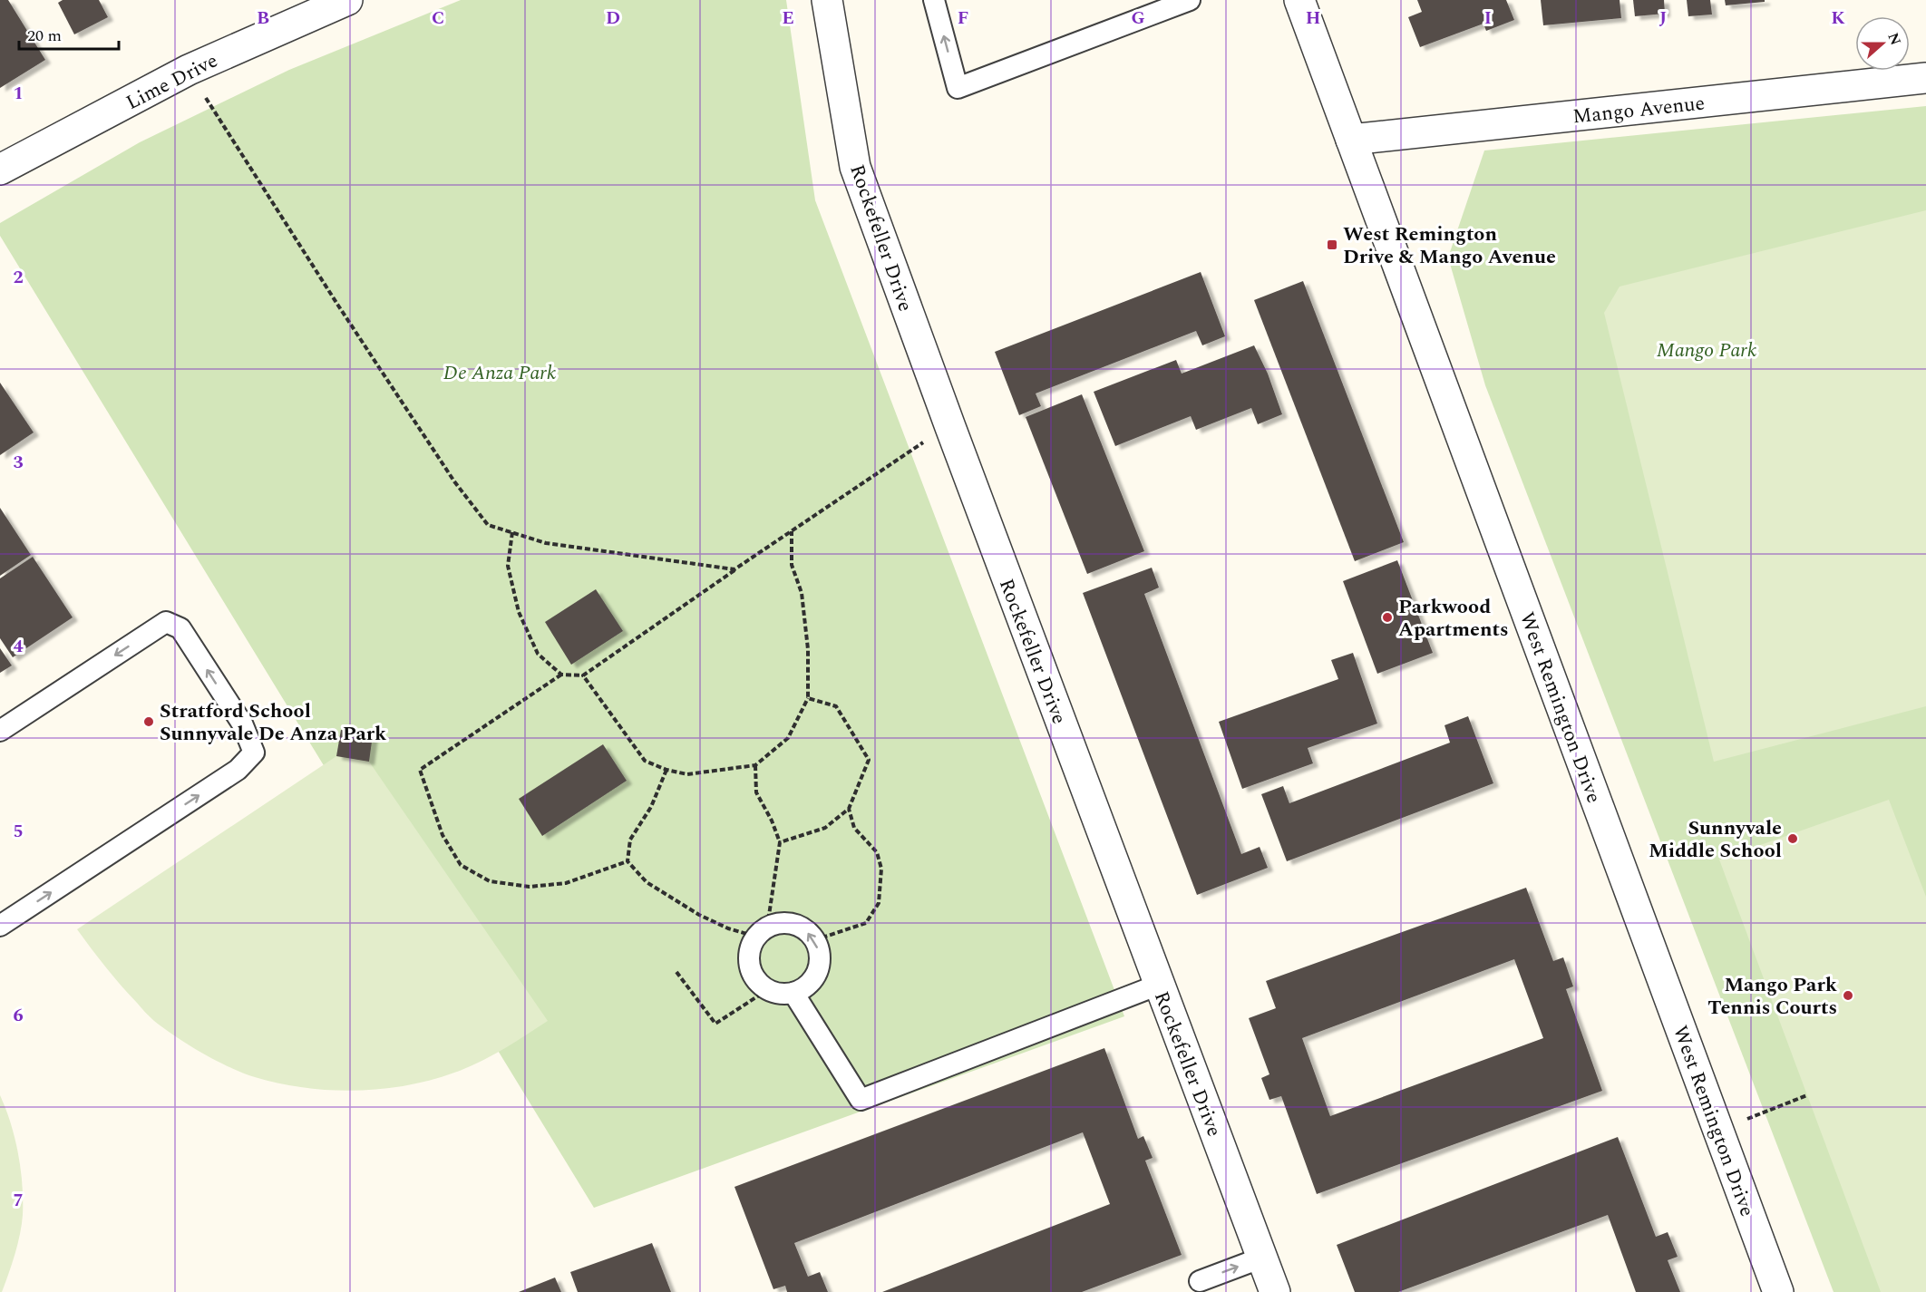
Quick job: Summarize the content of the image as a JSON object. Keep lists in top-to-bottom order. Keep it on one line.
{"streets":{"street":["Lime Drive","Mango Avenue","Rockefeller Drive","West Remington Drive"]},"crossings":[["Mango Avenue","West Remington Drive"]],"parks":["Mango Park","De Anza Park"],"places":{"transit":["West Remington Drive & Mango Avenue"],"other":["Parkwood Apartments","Stratford School Sunnyvale De Anza Park","Sunnyvale Middle School","Mango Park Tennis Courts"]},"scale_bar":"20 m","north":"right","grid":{"columns":["B","C","D","E","F","G","H","I","J","K"],"rows":["1","2","3","4","5","6","7"]}}
